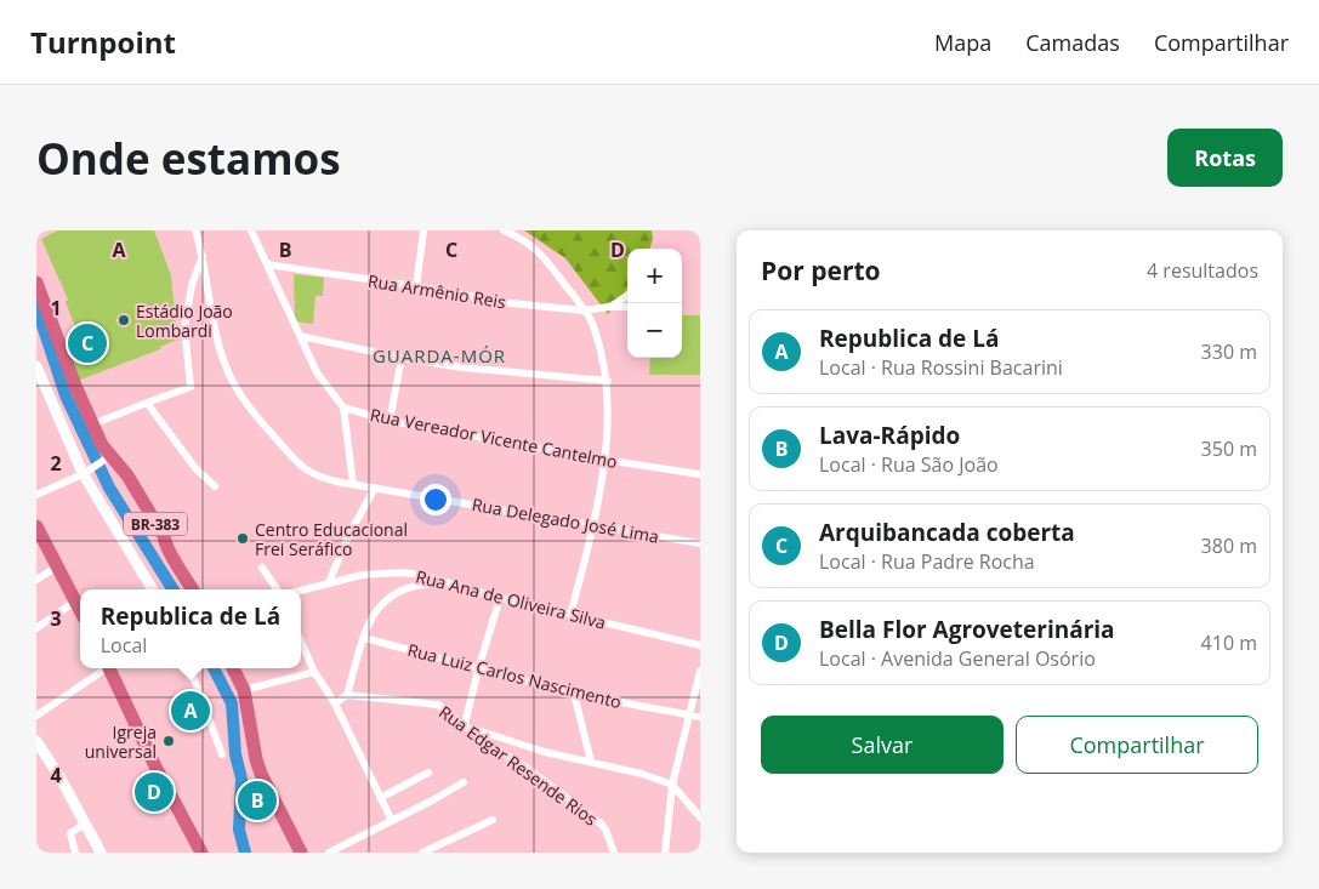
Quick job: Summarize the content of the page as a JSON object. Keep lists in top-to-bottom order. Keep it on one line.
{"streets":{"highway":["BR-383"],"street":["Rua Armênio Reis","Rua Vereador Vicente Cantelmo","Rua Delegado José Lima","Rua Ana de Oliveira Silva","Rua Luiz Carlos Nascimento","Rua Edgar Resende Rios"]},"districts":["GUARDA-MÓR"],"places":["Estádio João Lombardi","Centro Educacional Frei Seráfico","Igreja universal"],"page":{"header":"Turnpoint","nav":["Mapa","Camadas","Compartilhar"],"buttons":["Rotas",["Salvar","Compartilhar"]],"title":"Onde estamos","heading":["Por perto","4 resultados"],"map_buttons":["+","−"],"list":[{"mark":"A","name":"Republica de Lá","note":"Local · Rua Rossini Bacarini","value":"330 m"},{"mark":"B","name":"Lava-Rápido","note":"Local · Rua São João","value":"350 m"},{"mark":"C","name":"Arquibancada coberta","note":"Local · Rua Padre Rocha","value":"380 m"},{"mark":"D","name":"Bella Flor Agroveterinária","note":"Local · Avenida General Osório","value":"410 m"}],"pins":["C","A","D","B"],"popup":["Republica de Lá","Local"]},"grid":{"columns":["A","B","C","D"],"rows":["1","2","3","4"]}}
